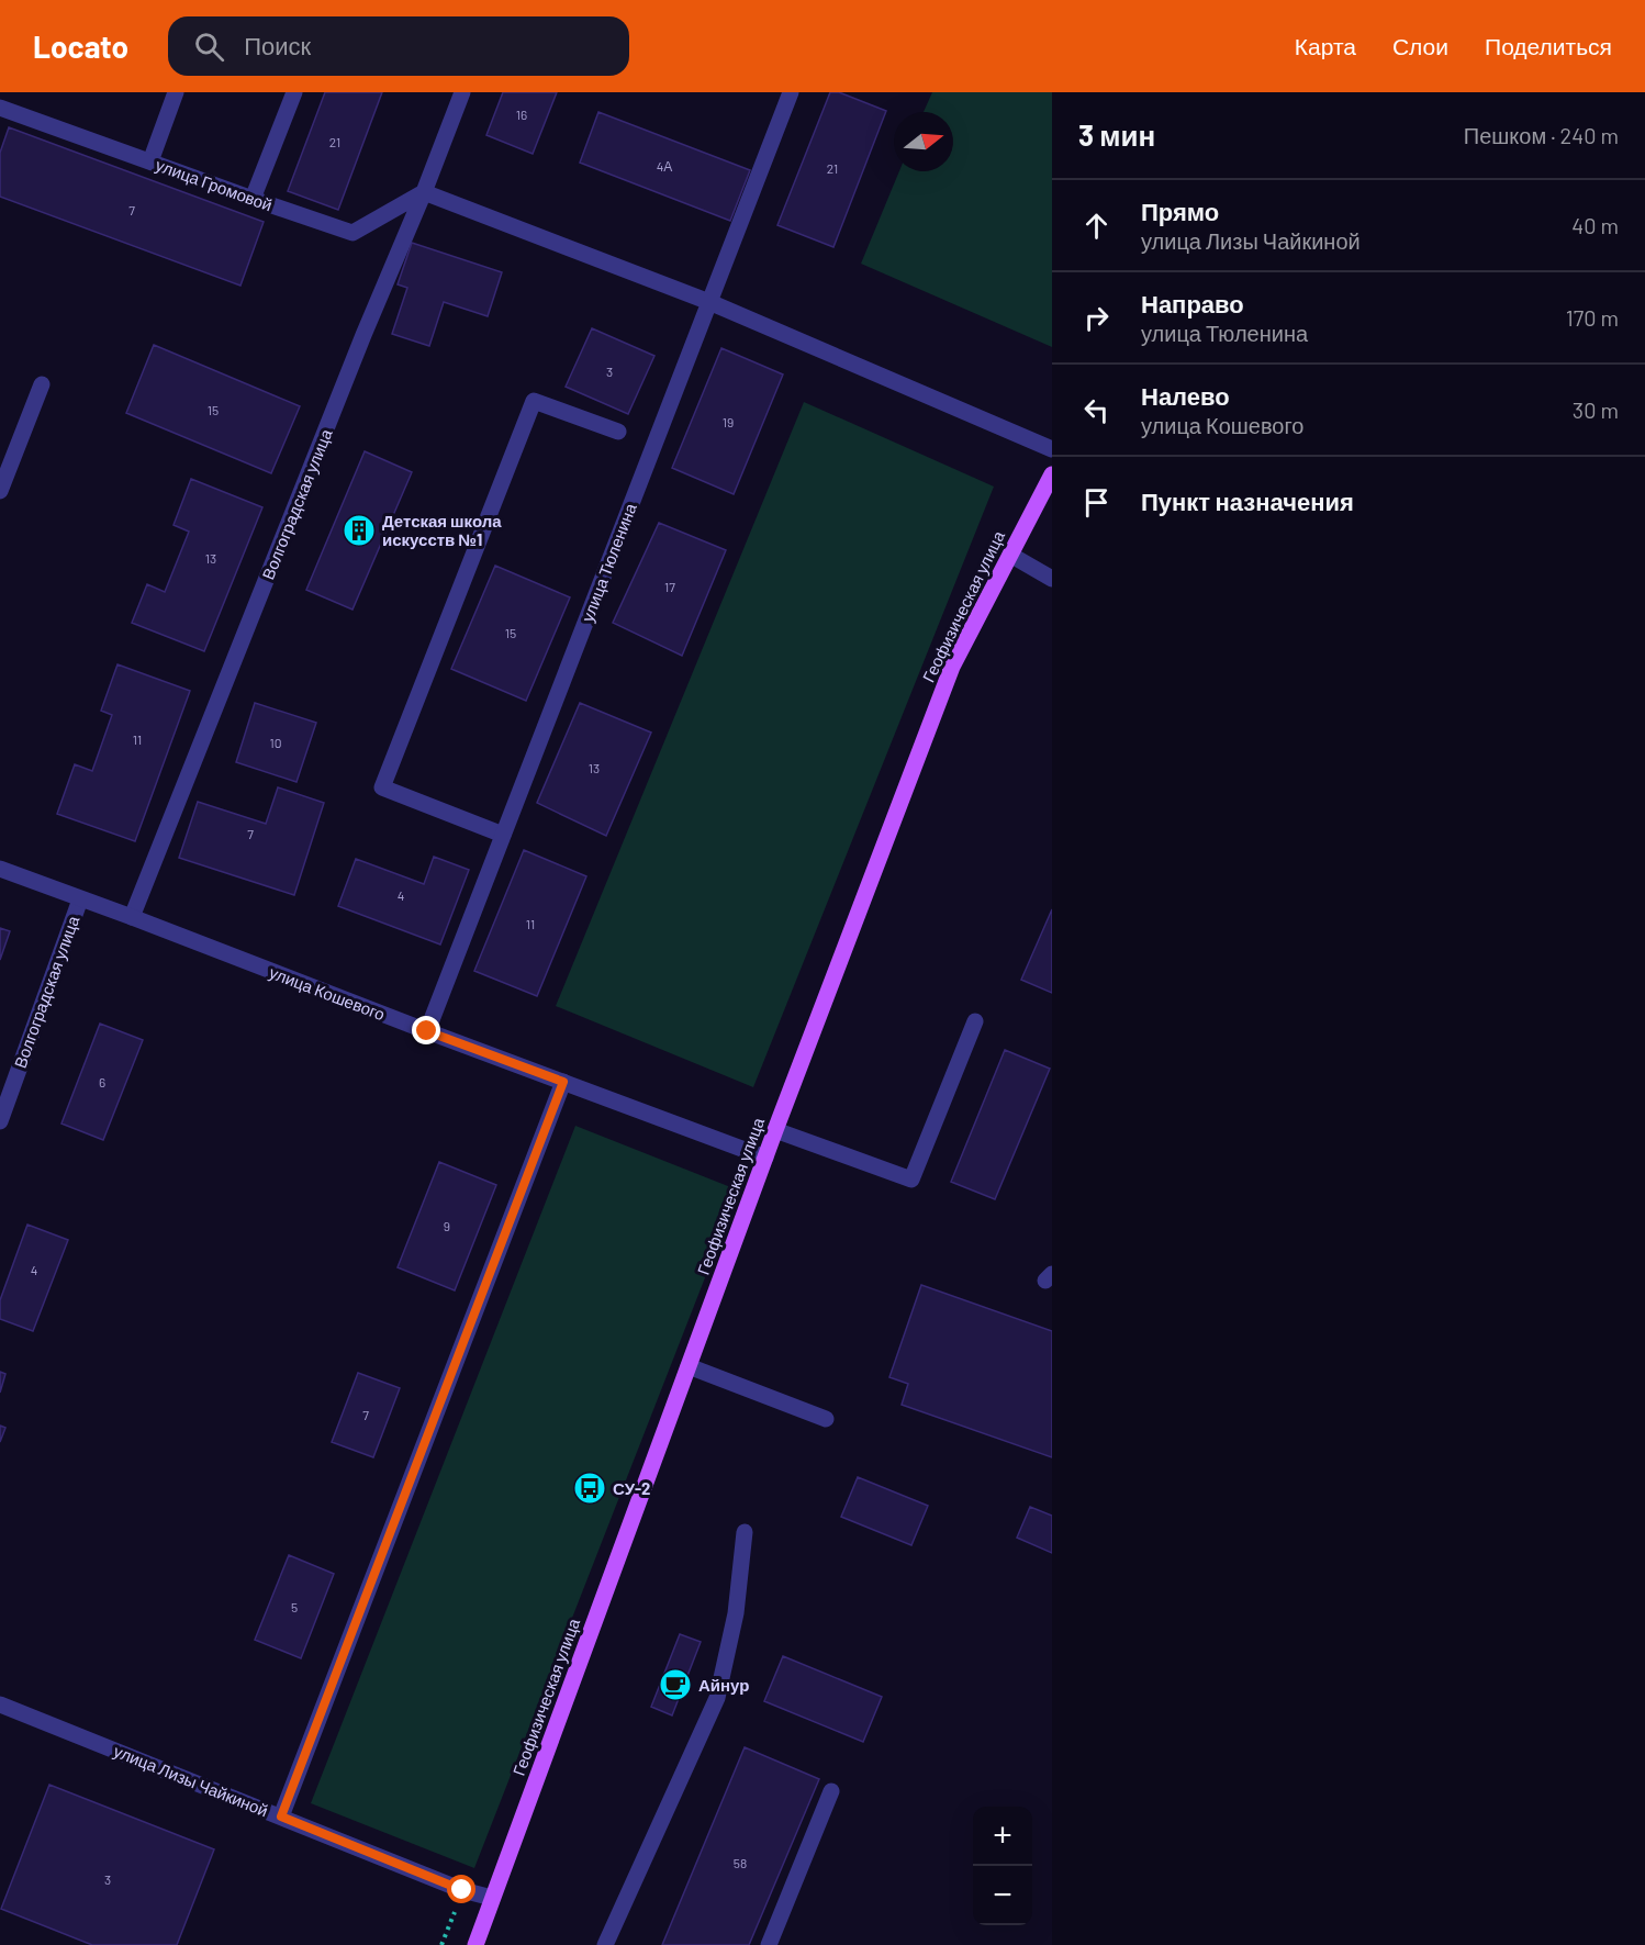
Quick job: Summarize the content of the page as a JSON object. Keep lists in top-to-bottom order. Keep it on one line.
{"streets":{"main road":["Геофизическая улица"],"street":["улица Громовой","Волгоградская улица","улица Тюленина","улица Кошевого","улица Лизы Чайкиной"]},"crossings":[["улица Громовой","Волгоградская улица"],["Волгоградская улица","улица Кошевого"],["улица Тюленина","улица Кошевого"],["Геофизическая улица","улица Кошевого"],["Геофизическая улица","улица Лизы Чайкиной"]],"places":{"building":["Детская школа искусств №1"],"bus stop":["СУ-2"],"cafe":["Айнур"]},"house_numbers":["16","21","4А","21","7","3","15","19","13","17","15","11","10","13","7","4","11","6","9","4","7","5","58","3"],"north":"right","page":{"header":"Locato","search":"Поиск","nav":["Карта","Слои","Поделиться"],"heading":["3 мин","Пешком · 240 m"],"list":[["Прямо","улица Лизы Чайкиной","40 m"],["Направо","улица Тюленина","170 m"],["Налево","улица Кошевого","30 m"],"Пункт назначения"],"map_buttons":["+","−"]}}
